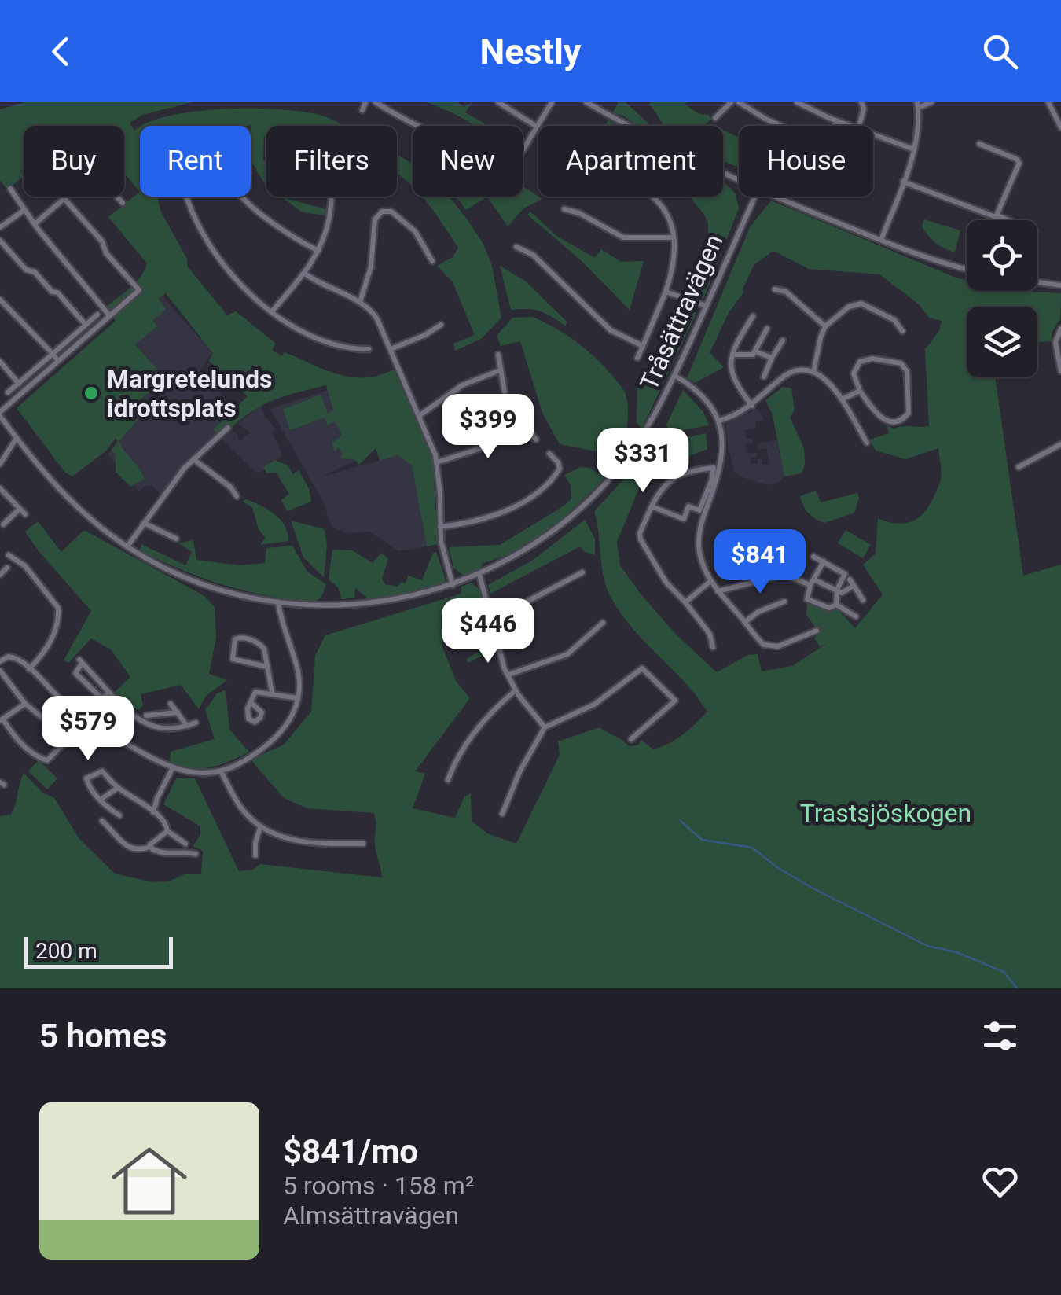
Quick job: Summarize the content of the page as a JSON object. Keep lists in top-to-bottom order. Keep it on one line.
{"streets":{"street":["Tråsättravägen"]},"parks":["Trastsjöskogen"],"places":["Margretelunds idrottsplats"],"scale_bar":"200 m","page":{"header":"Nestly","chip":["Buy","Rent","Filters","New","Apartment","House"],"price":["$399","$331","$841","$446","$579"],"scale":"200 m","heading":"5 homes","list":[{"name":"$841/mo","note":"5 rooms · 158 m² · Almsättravägen"}]}}
